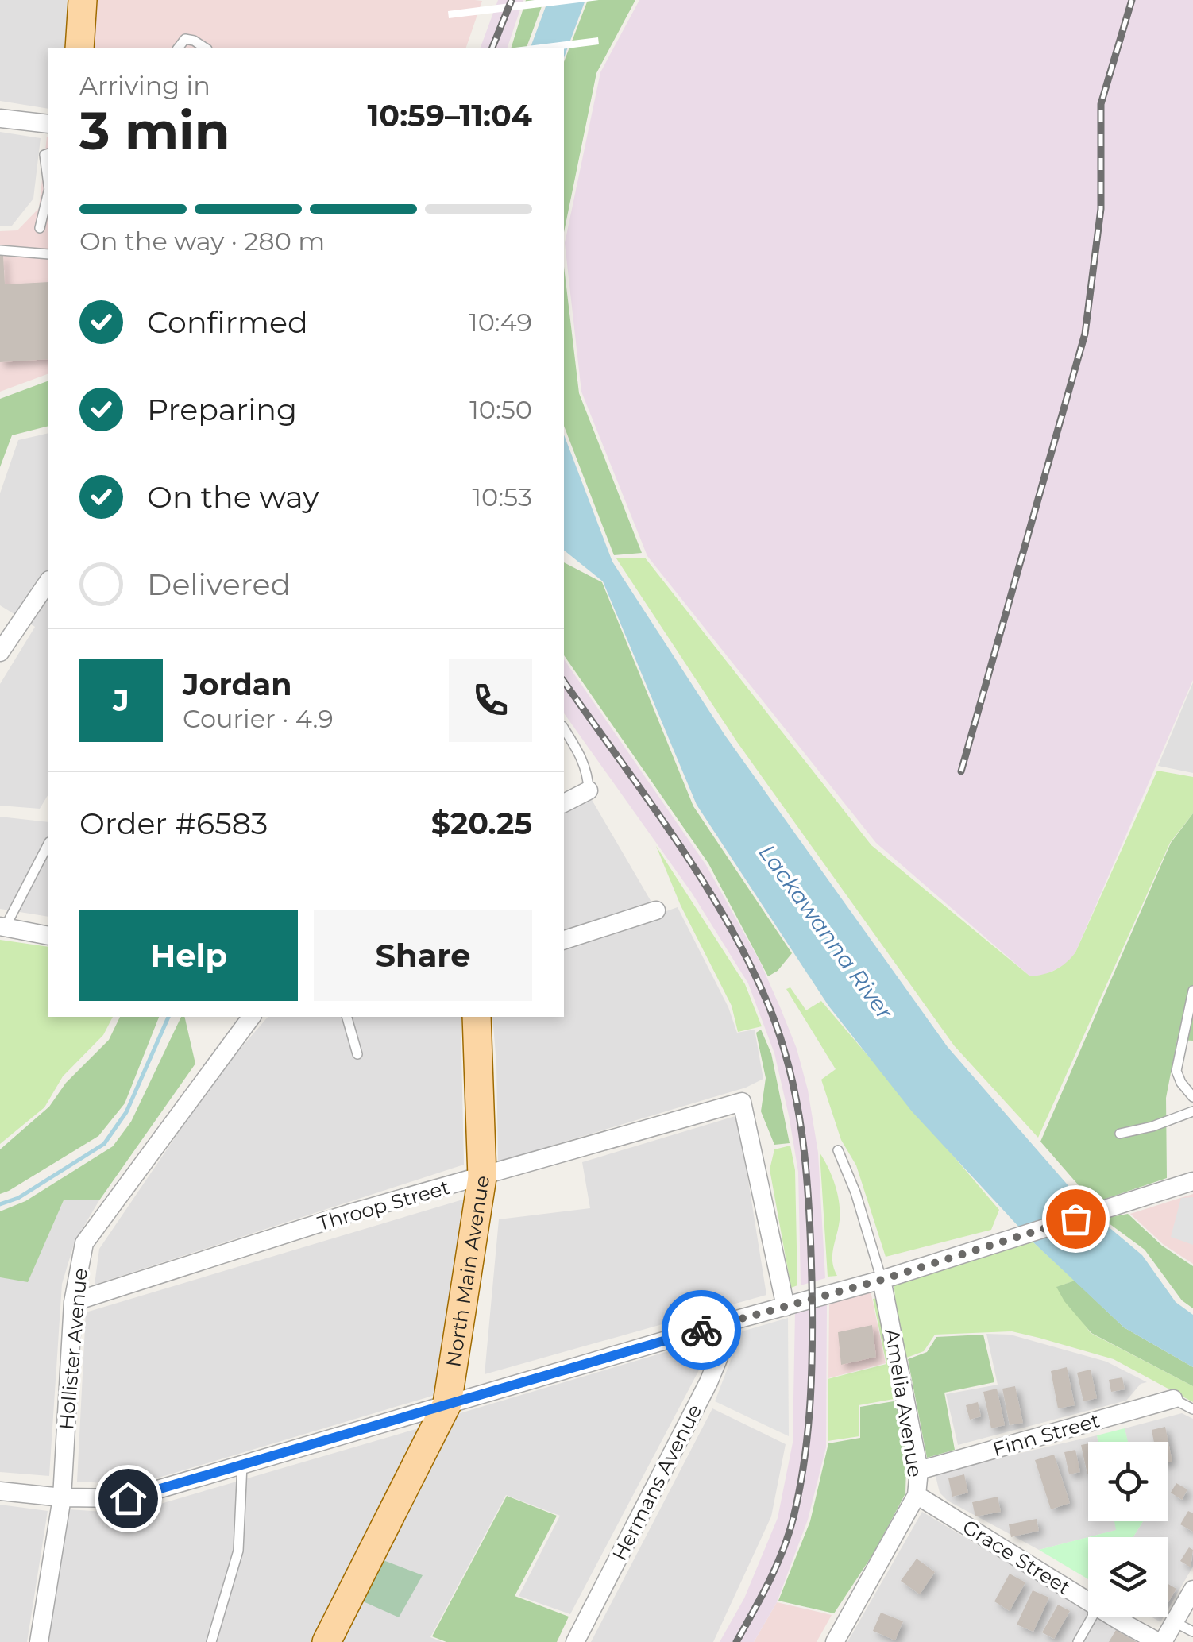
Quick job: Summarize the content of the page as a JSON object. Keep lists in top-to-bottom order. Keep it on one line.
{"streets":{"main road":["North Main Avenue"],"street":["Throop Street","Hollister Avenue","Amelia Avenue","Finn Street","Hermans Avenue","Grace Street"]},"crossings":[["Throop Street","North Main Avenue"],["Throop Street","Hollister Avenue"],["Amelia Avenue","Finn Street"],["Amelia Avenue","Grace Street"]],"water":["Lackawanna River"],"page":{"heading":["3 min","Arriving in","10:59–11:04"],"panel":["Jordan","Courier · 4.9","Order #6583","$20.25"],"bar":"On the way · 280 m","list":[["Confirmed","10:49"],["Preparing","10:50"],["On the way","10:53"],"Delivered"],"round":"J","buttons":["Help","Share"]}}
